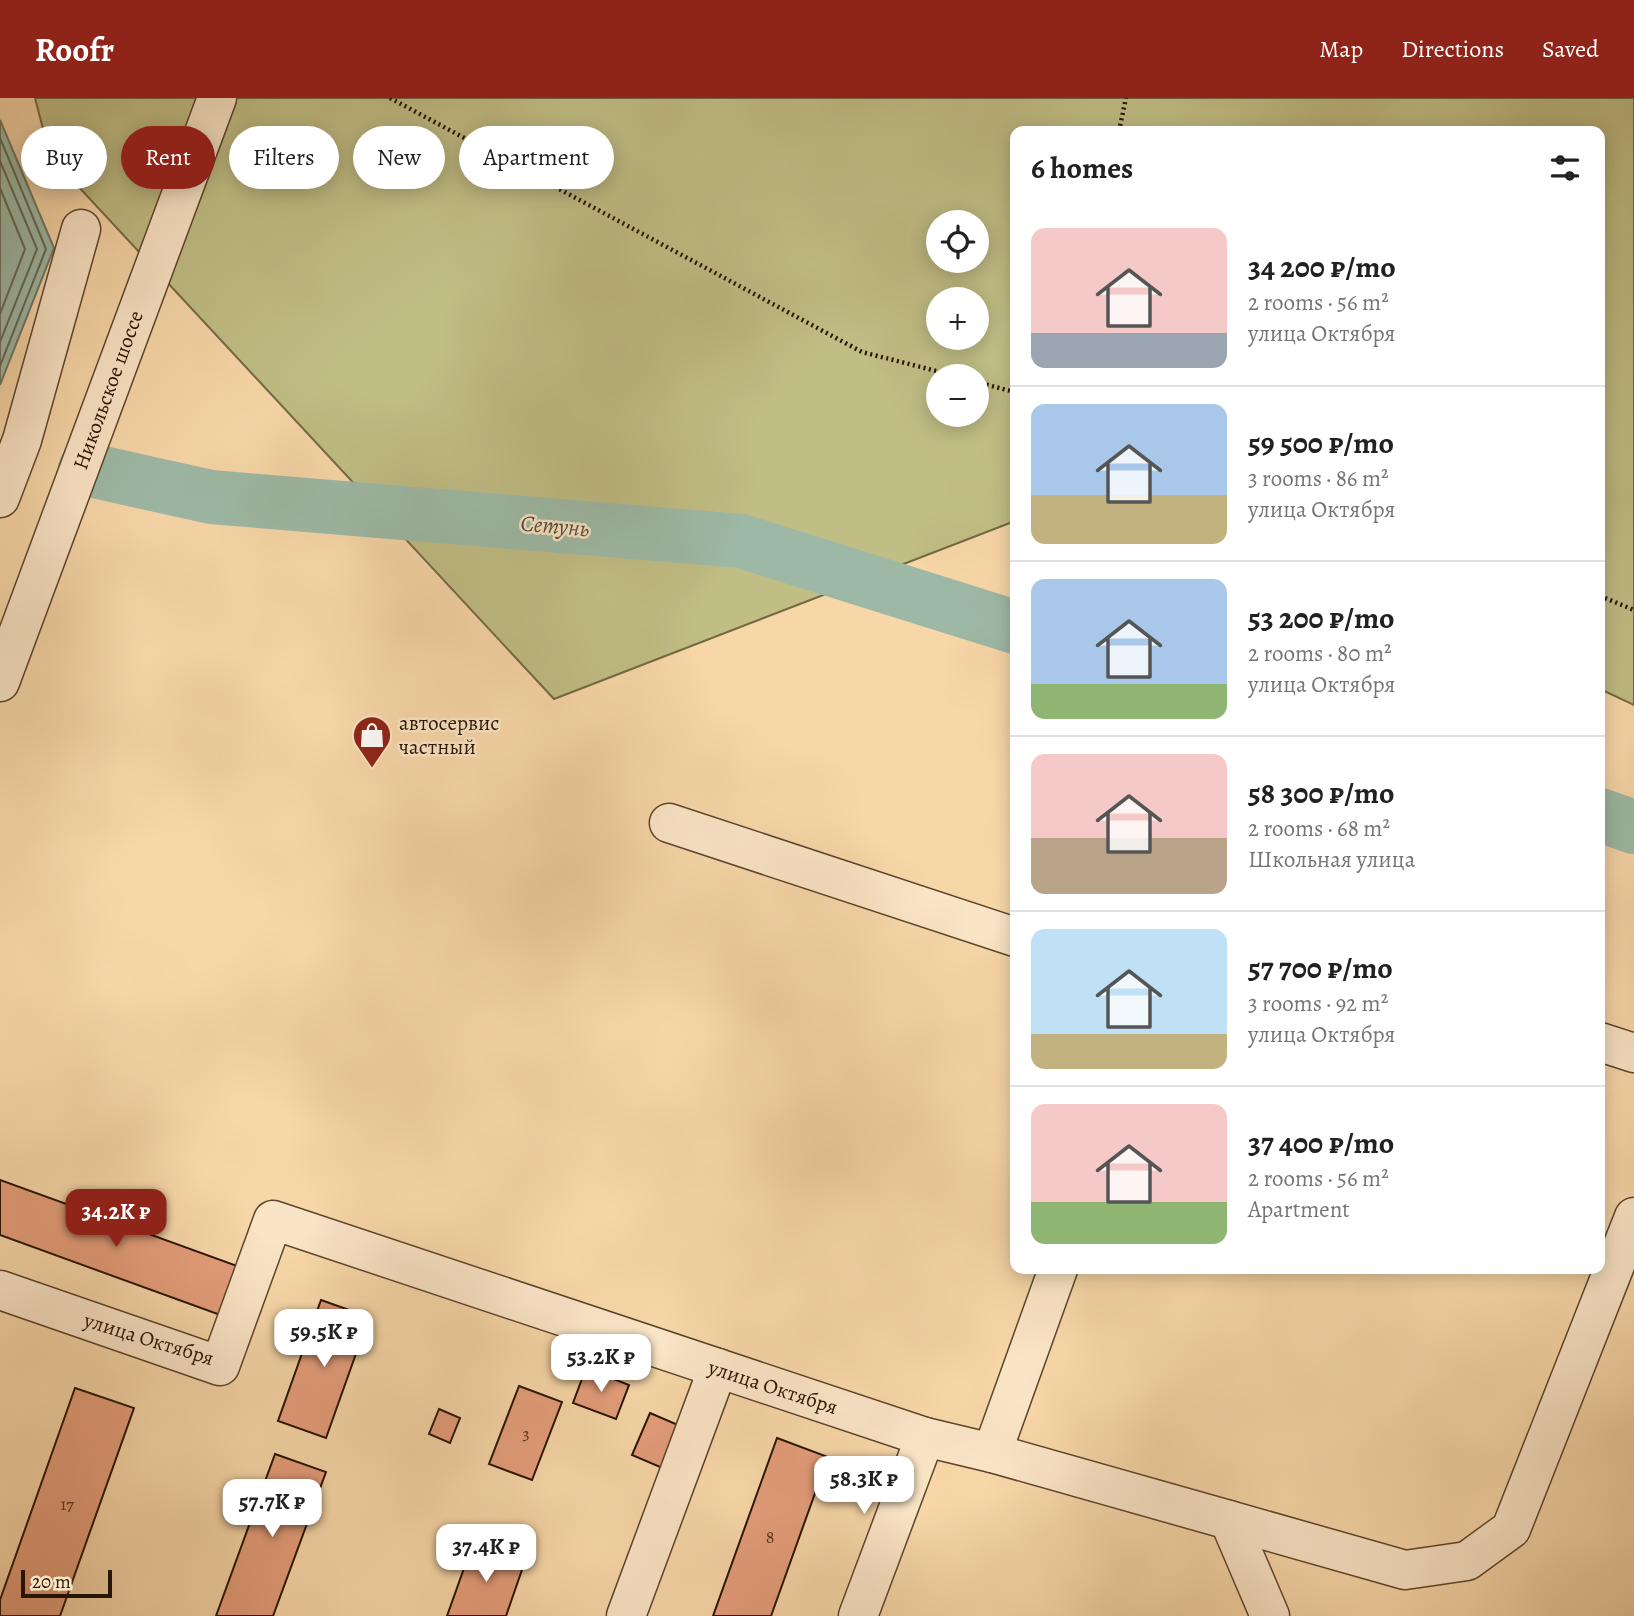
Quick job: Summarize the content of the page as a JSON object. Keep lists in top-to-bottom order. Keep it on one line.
{"streets":{"street":["Никольское шоссе","улица Октября"]},"water":["Сетунь"],"places":{"shop":["автосервис частный"]},"house_numbers":["3","17","8"],"scale_bar":"20 m","page":{"header":"Roofr","nav":["Map","Directions","Saved"],"chip":["Buy","Rent","Filters","New","Apartment"],"heading":"6 homes","map_buttons":["+","−"],"list":[{"name":"34 200 ₽/mo","note":"2 rooms · 56 m² · улица Октября"},{"name":"59 500 ₽/mo","note":"3 rooms · 86 m² · улица Октября"},{"name":"53 200 ₽/mo","note":"2 rooms · 80 m² · улица Октября"},{"name":"58 300 ₽/mo","note":"2 rooms · 68 m² · Школьная улица"},{"name":"57 700 ₽/mo","note":"3 rooms · 92 m² · улица Октября"},{"name":"37 400 ₽/mo","note":"2 rooms · 56 m² · Apartment"}],"price":["34.2K ₽","59.5K ₽","53.2K ₽","58.3K ₽","57.7K ₽","37.4K ₽"],"scale":"20 m"}}
